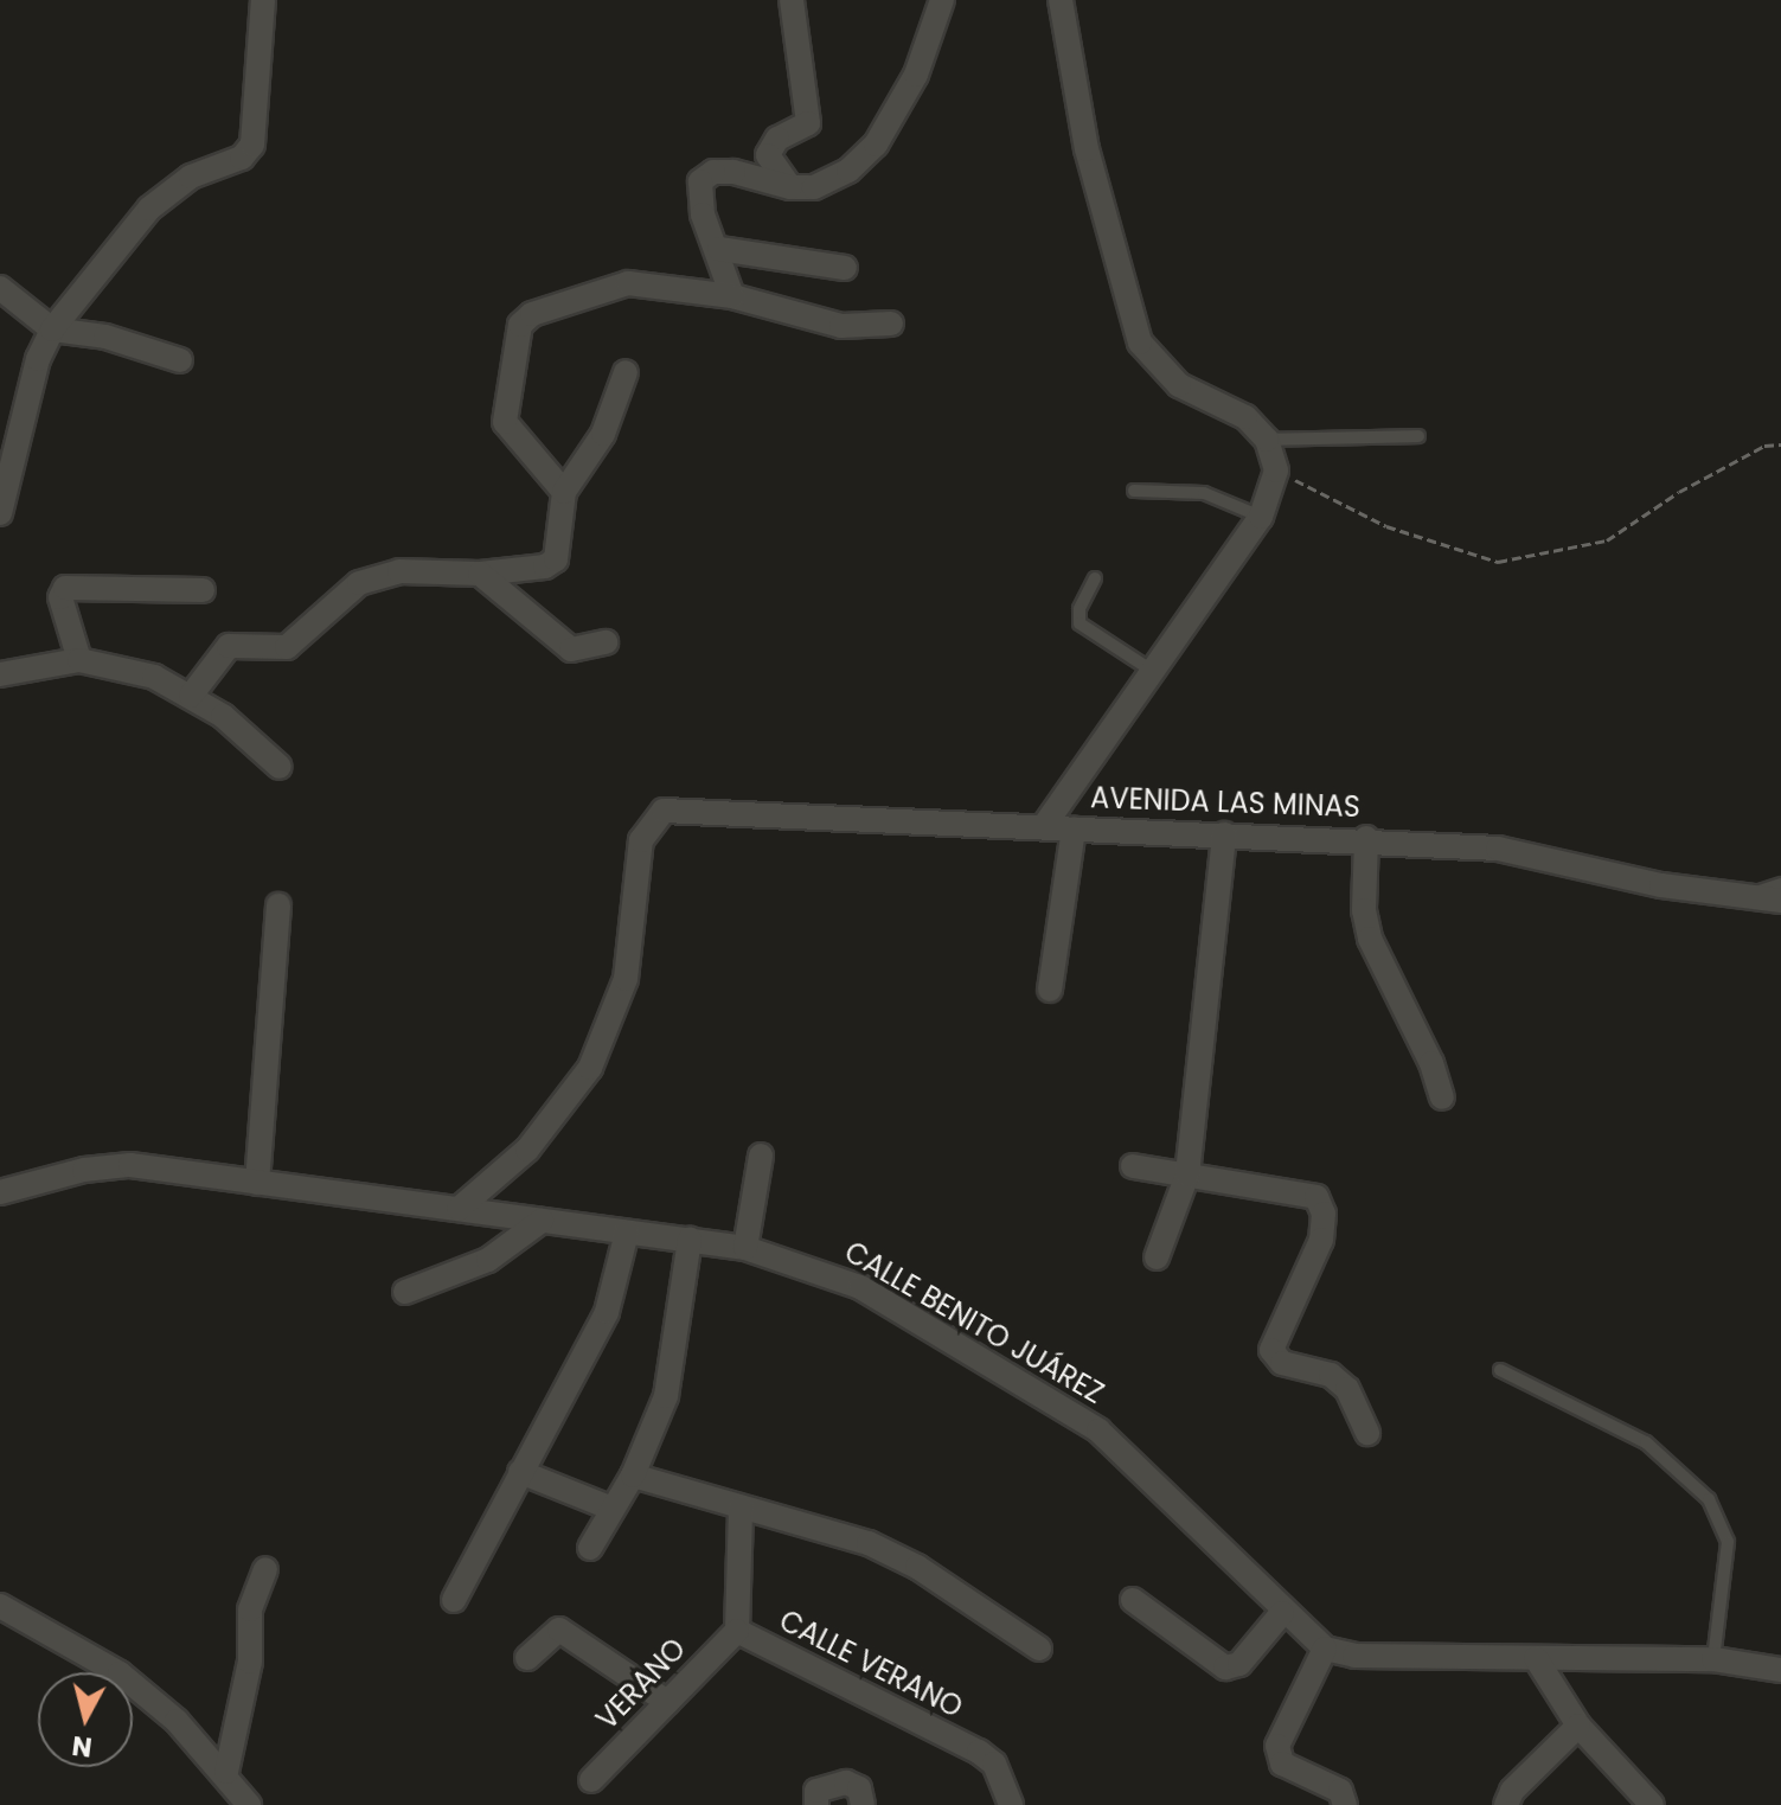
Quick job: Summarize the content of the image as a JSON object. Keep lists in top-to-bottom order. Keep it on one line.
{"streets":{"street":["AVENIDA LAS MINAS","CALLE BENITO JUÁREZ","CALLE VERANO","VERANO"]},"crossings":[["AVENIDA LAS MINAS","CALLE BENITO JUÁREZ"],["CALLE VERANO","VERANO"]],"north":"bottom"}
